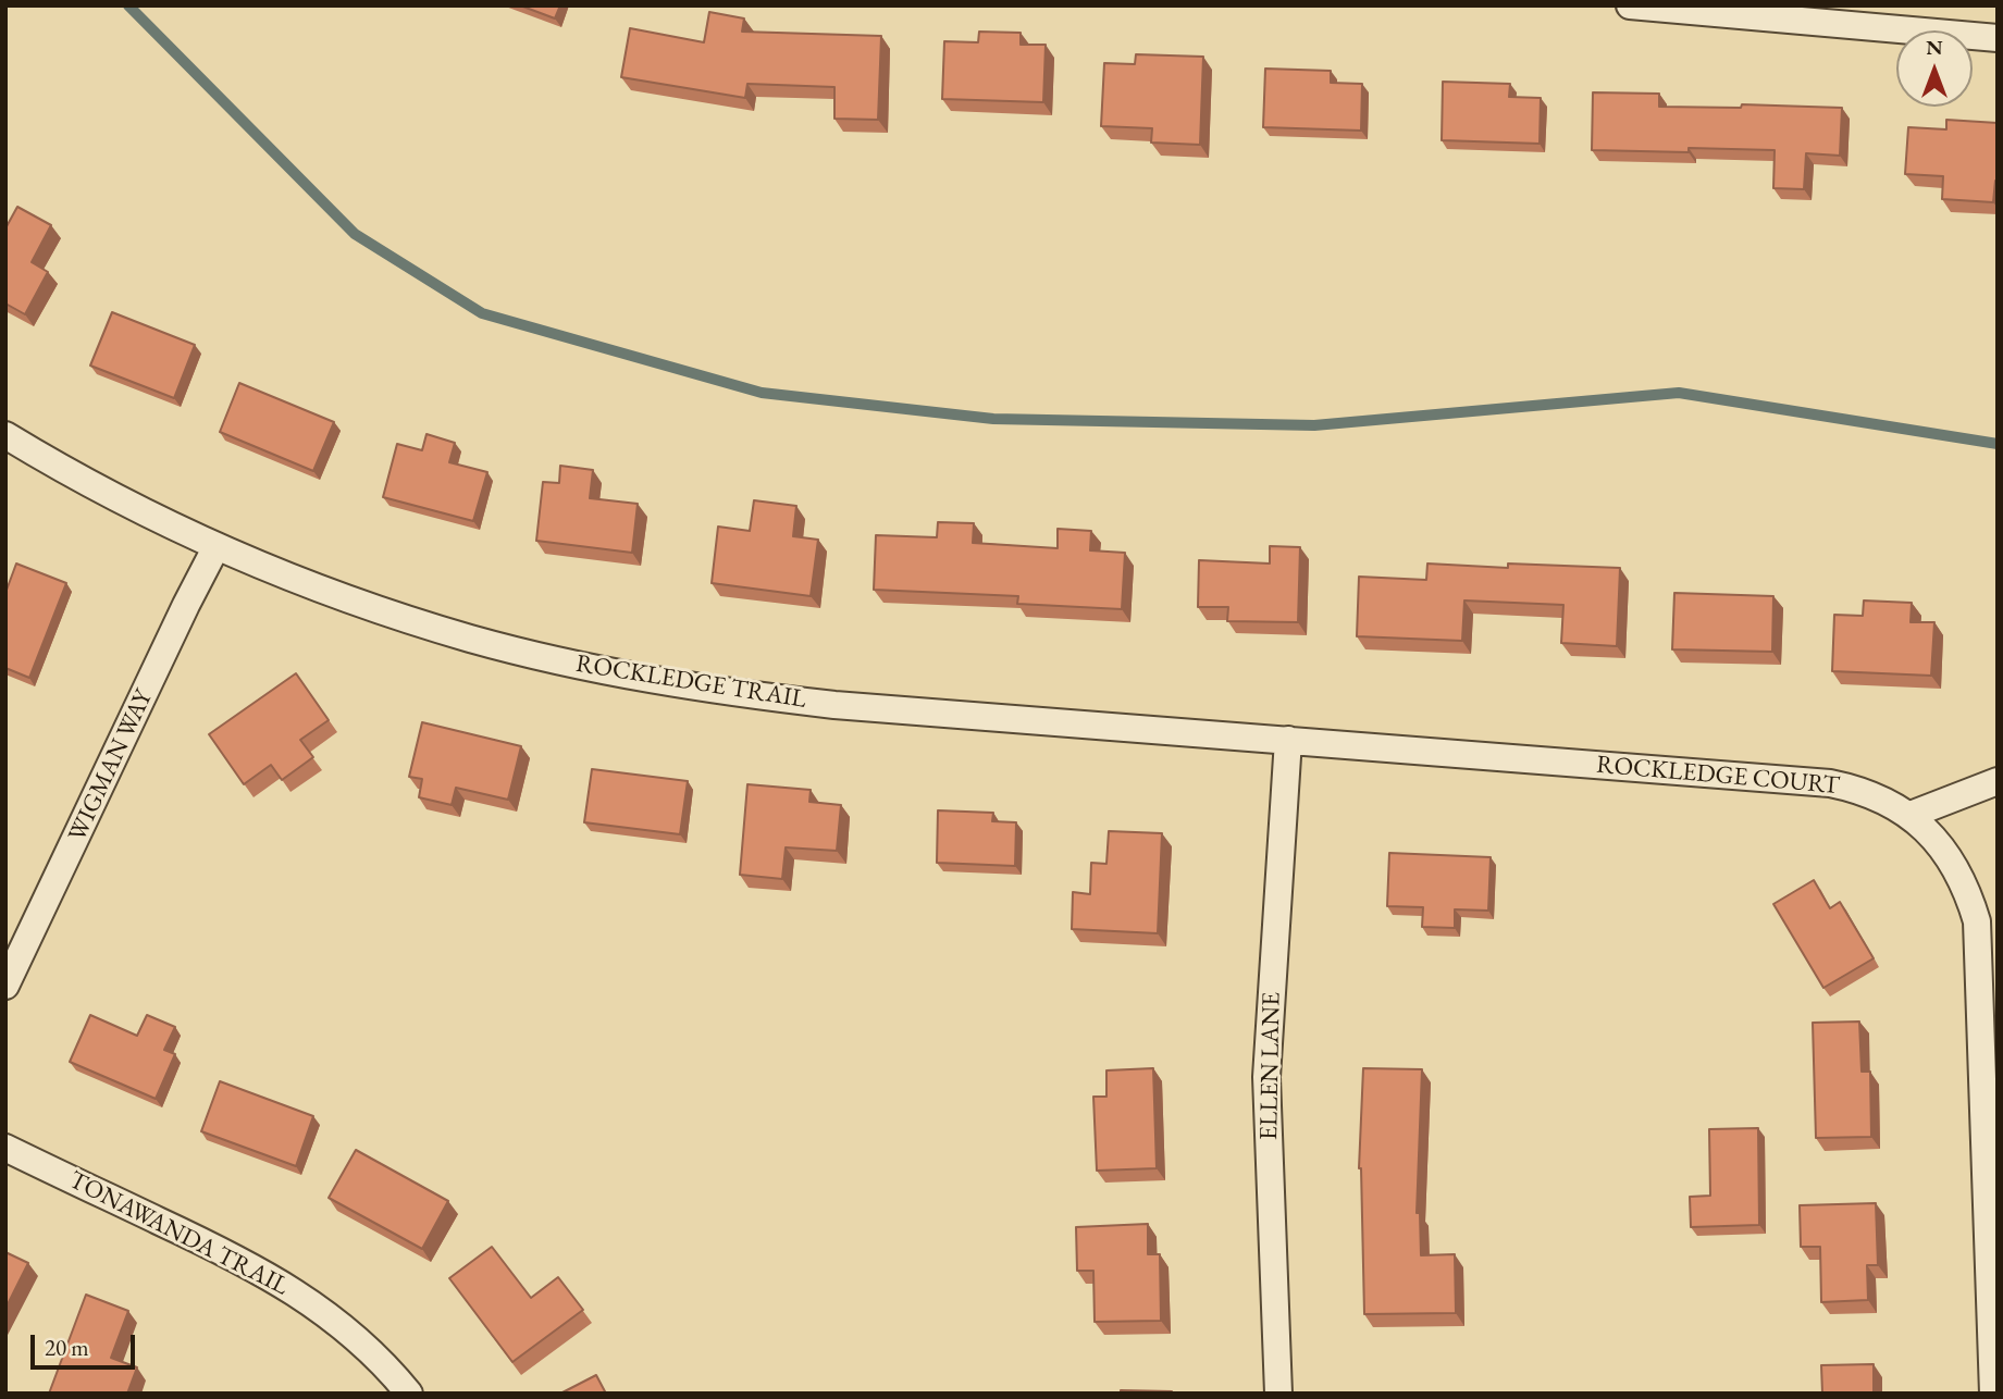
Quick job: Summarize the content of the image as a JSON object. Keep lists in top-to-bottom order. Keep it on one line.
{"streets":{"street":["ROCKLEDGE TRAIL","WIGMAN WAY","ROCKLEDGE COURT","ELLEN LANE","TONAWANDA TRAIL"]},"crossings":[["ROCKLEDGE TRAIL","WIGMAN WAY"],["ROCKLEDGE TRAIL","ROCKLEDGE COURT"],["ROCKLEDGE TRAIL","ELLEN LANE"]],"scale_bar":"20 m","north":"top"}
